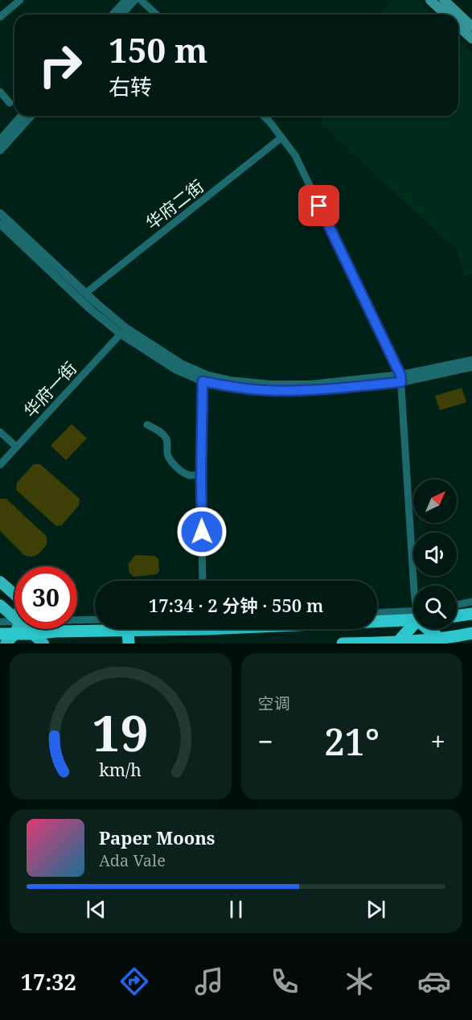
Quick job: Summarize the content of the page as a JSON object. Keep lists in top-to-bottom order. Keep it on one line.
{"streets":{"street":["华府二街","华府一街"]},"north":"top right","page":{"turn":["150 m","右转"],"limit":"30","trip":"17:34 · 2 分钟 · 550 m","tile":"空调","heat":["−","21°","+"],"song":["Paper Moons","Ada Vale"],"tabs":"17:32","gauge":["19","km/h"]}}
